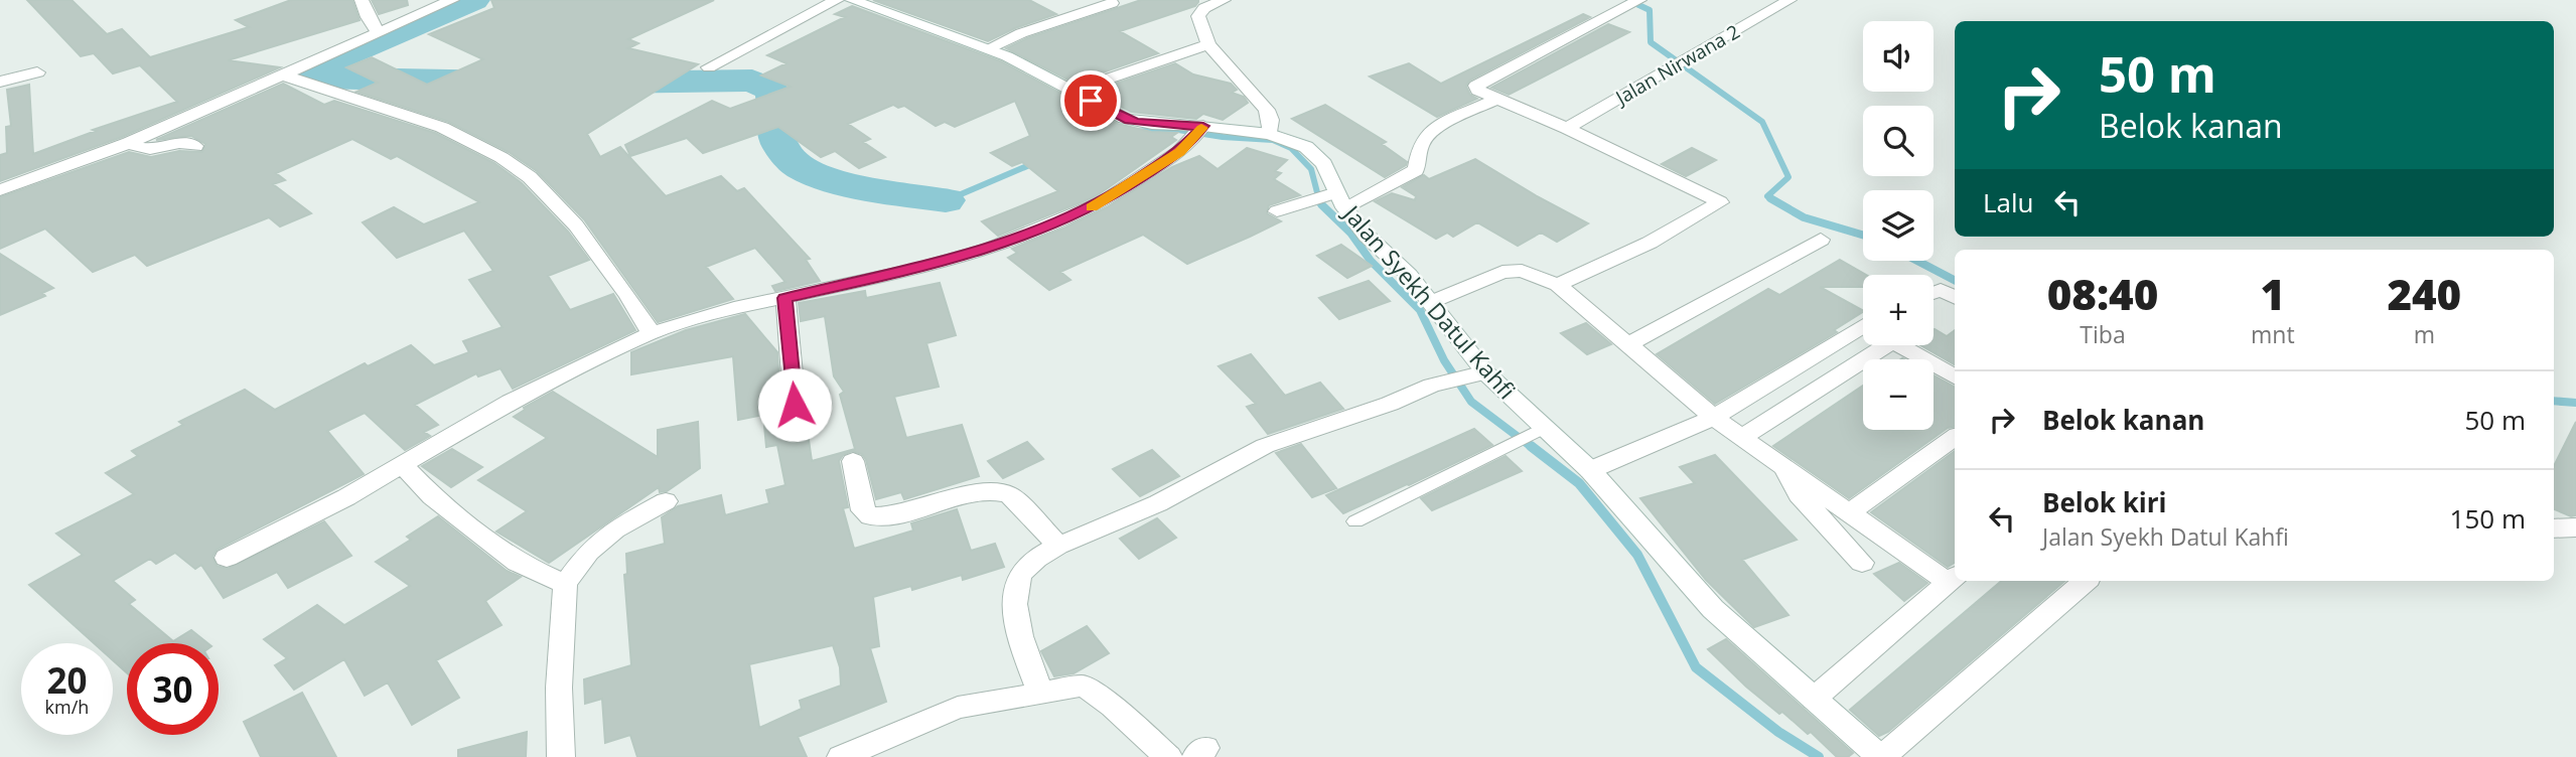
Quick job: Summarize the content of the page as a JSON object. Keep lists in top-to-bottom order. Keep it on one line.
{"streets":{"street":["Jalan Nirwana 2","Jalan Syekh Datul Kahfi"]},"page":{"map_buttons":["+","−"],"turn":["50 m","Belok kanan"],"then":"Lalu","eta":["08:40","Tiba","1","mnt","240","m"],"list":[{"name":"Belok kanan","value":"50 m"},{"name":"Belok kiri","note":"Jalan Syekh Datul Kahfi","value":"150 m"}],"speed":"20 km/h","limit":"30"}}
